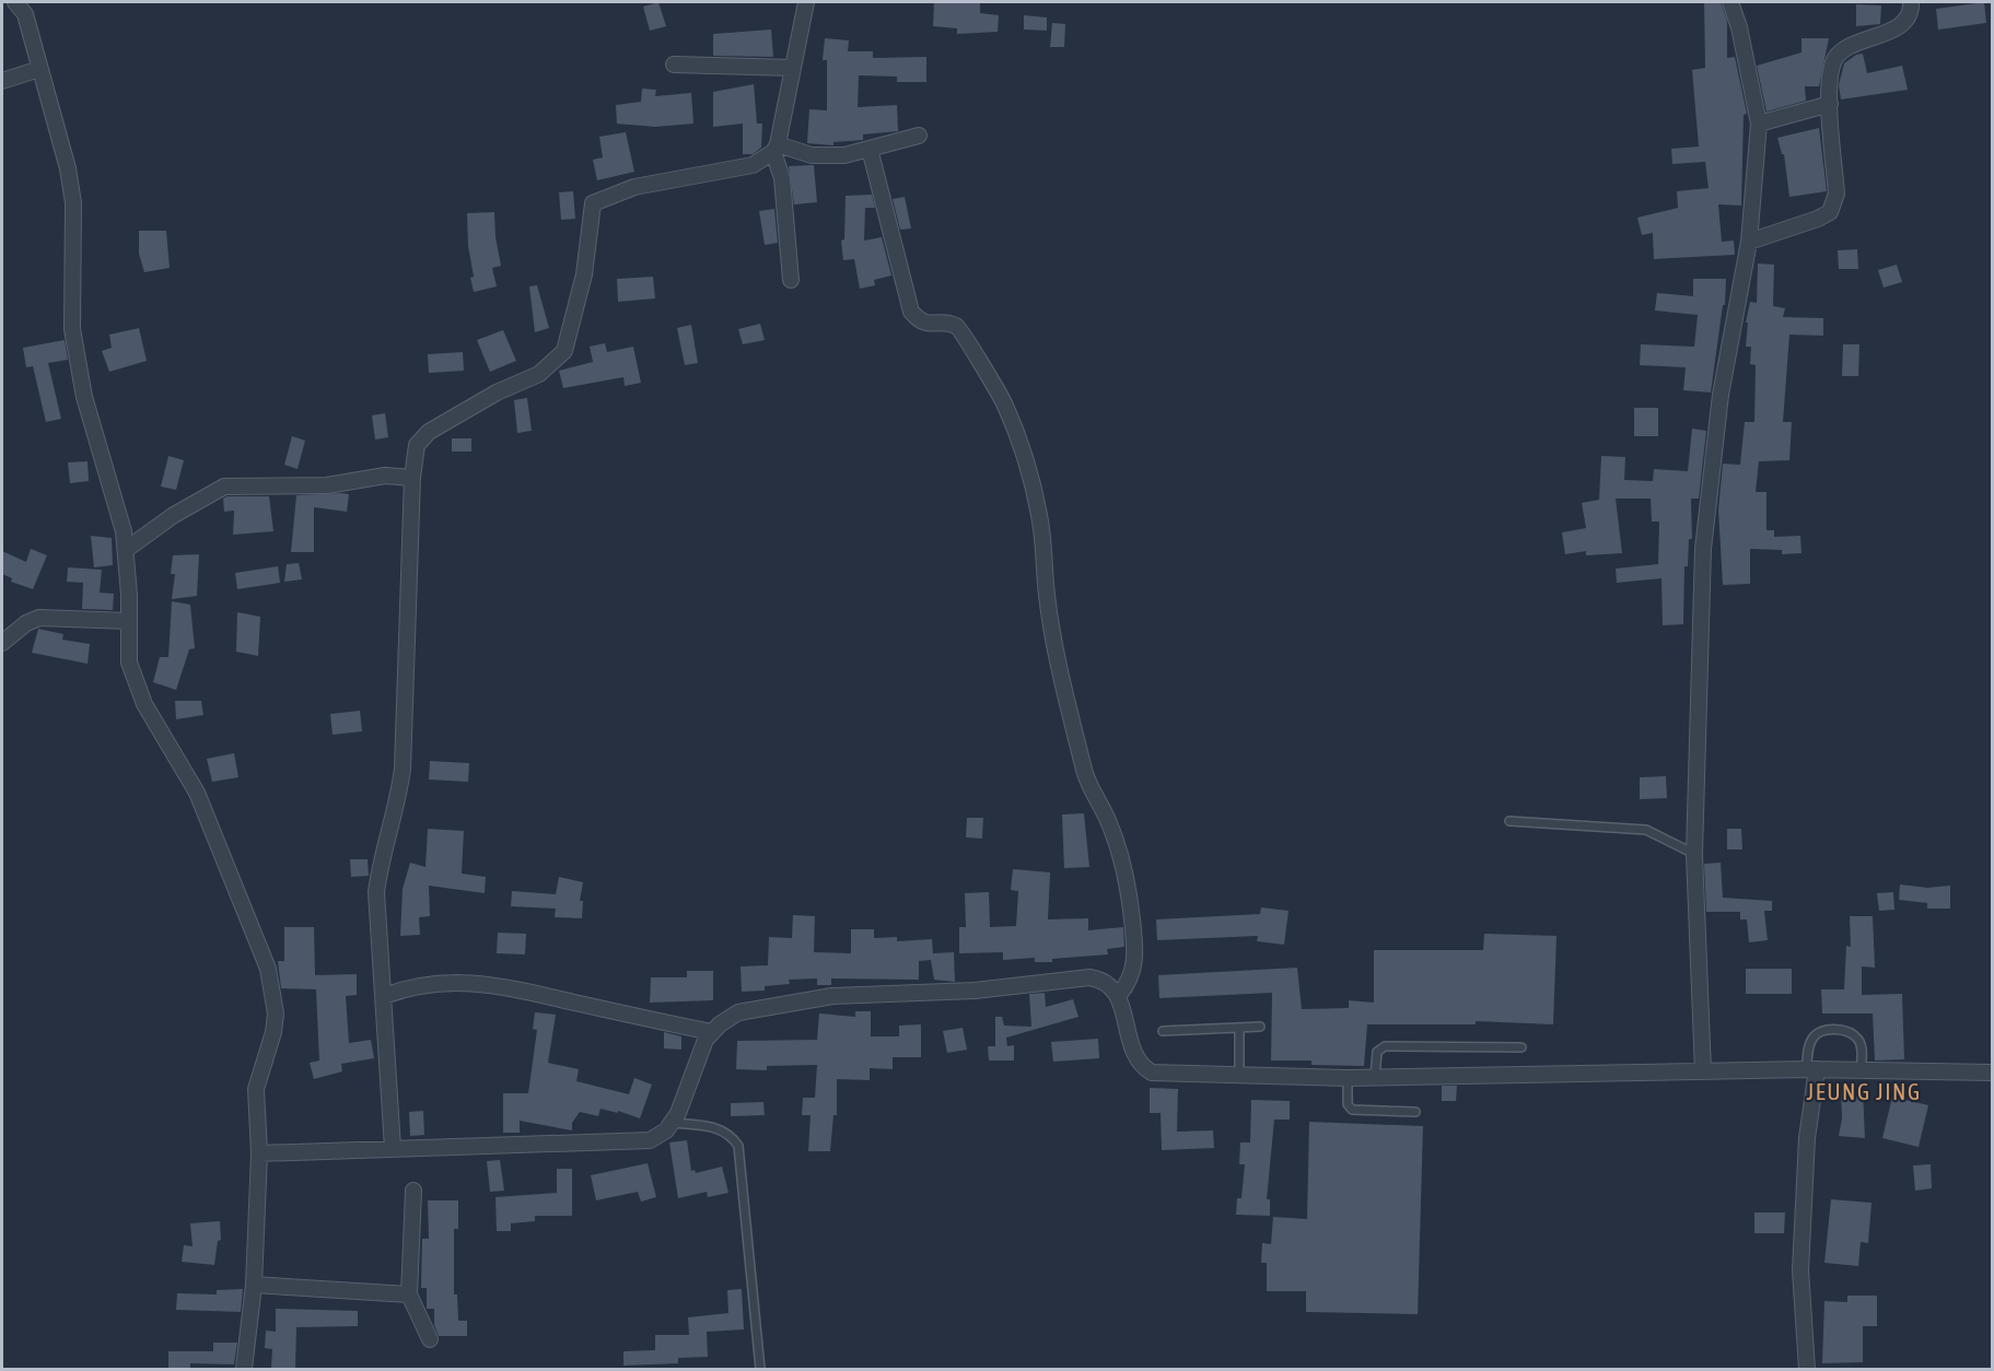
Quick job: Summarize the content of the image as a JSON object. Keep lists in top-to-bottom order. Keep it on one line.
{"districts":["JEUNG JING"]}
